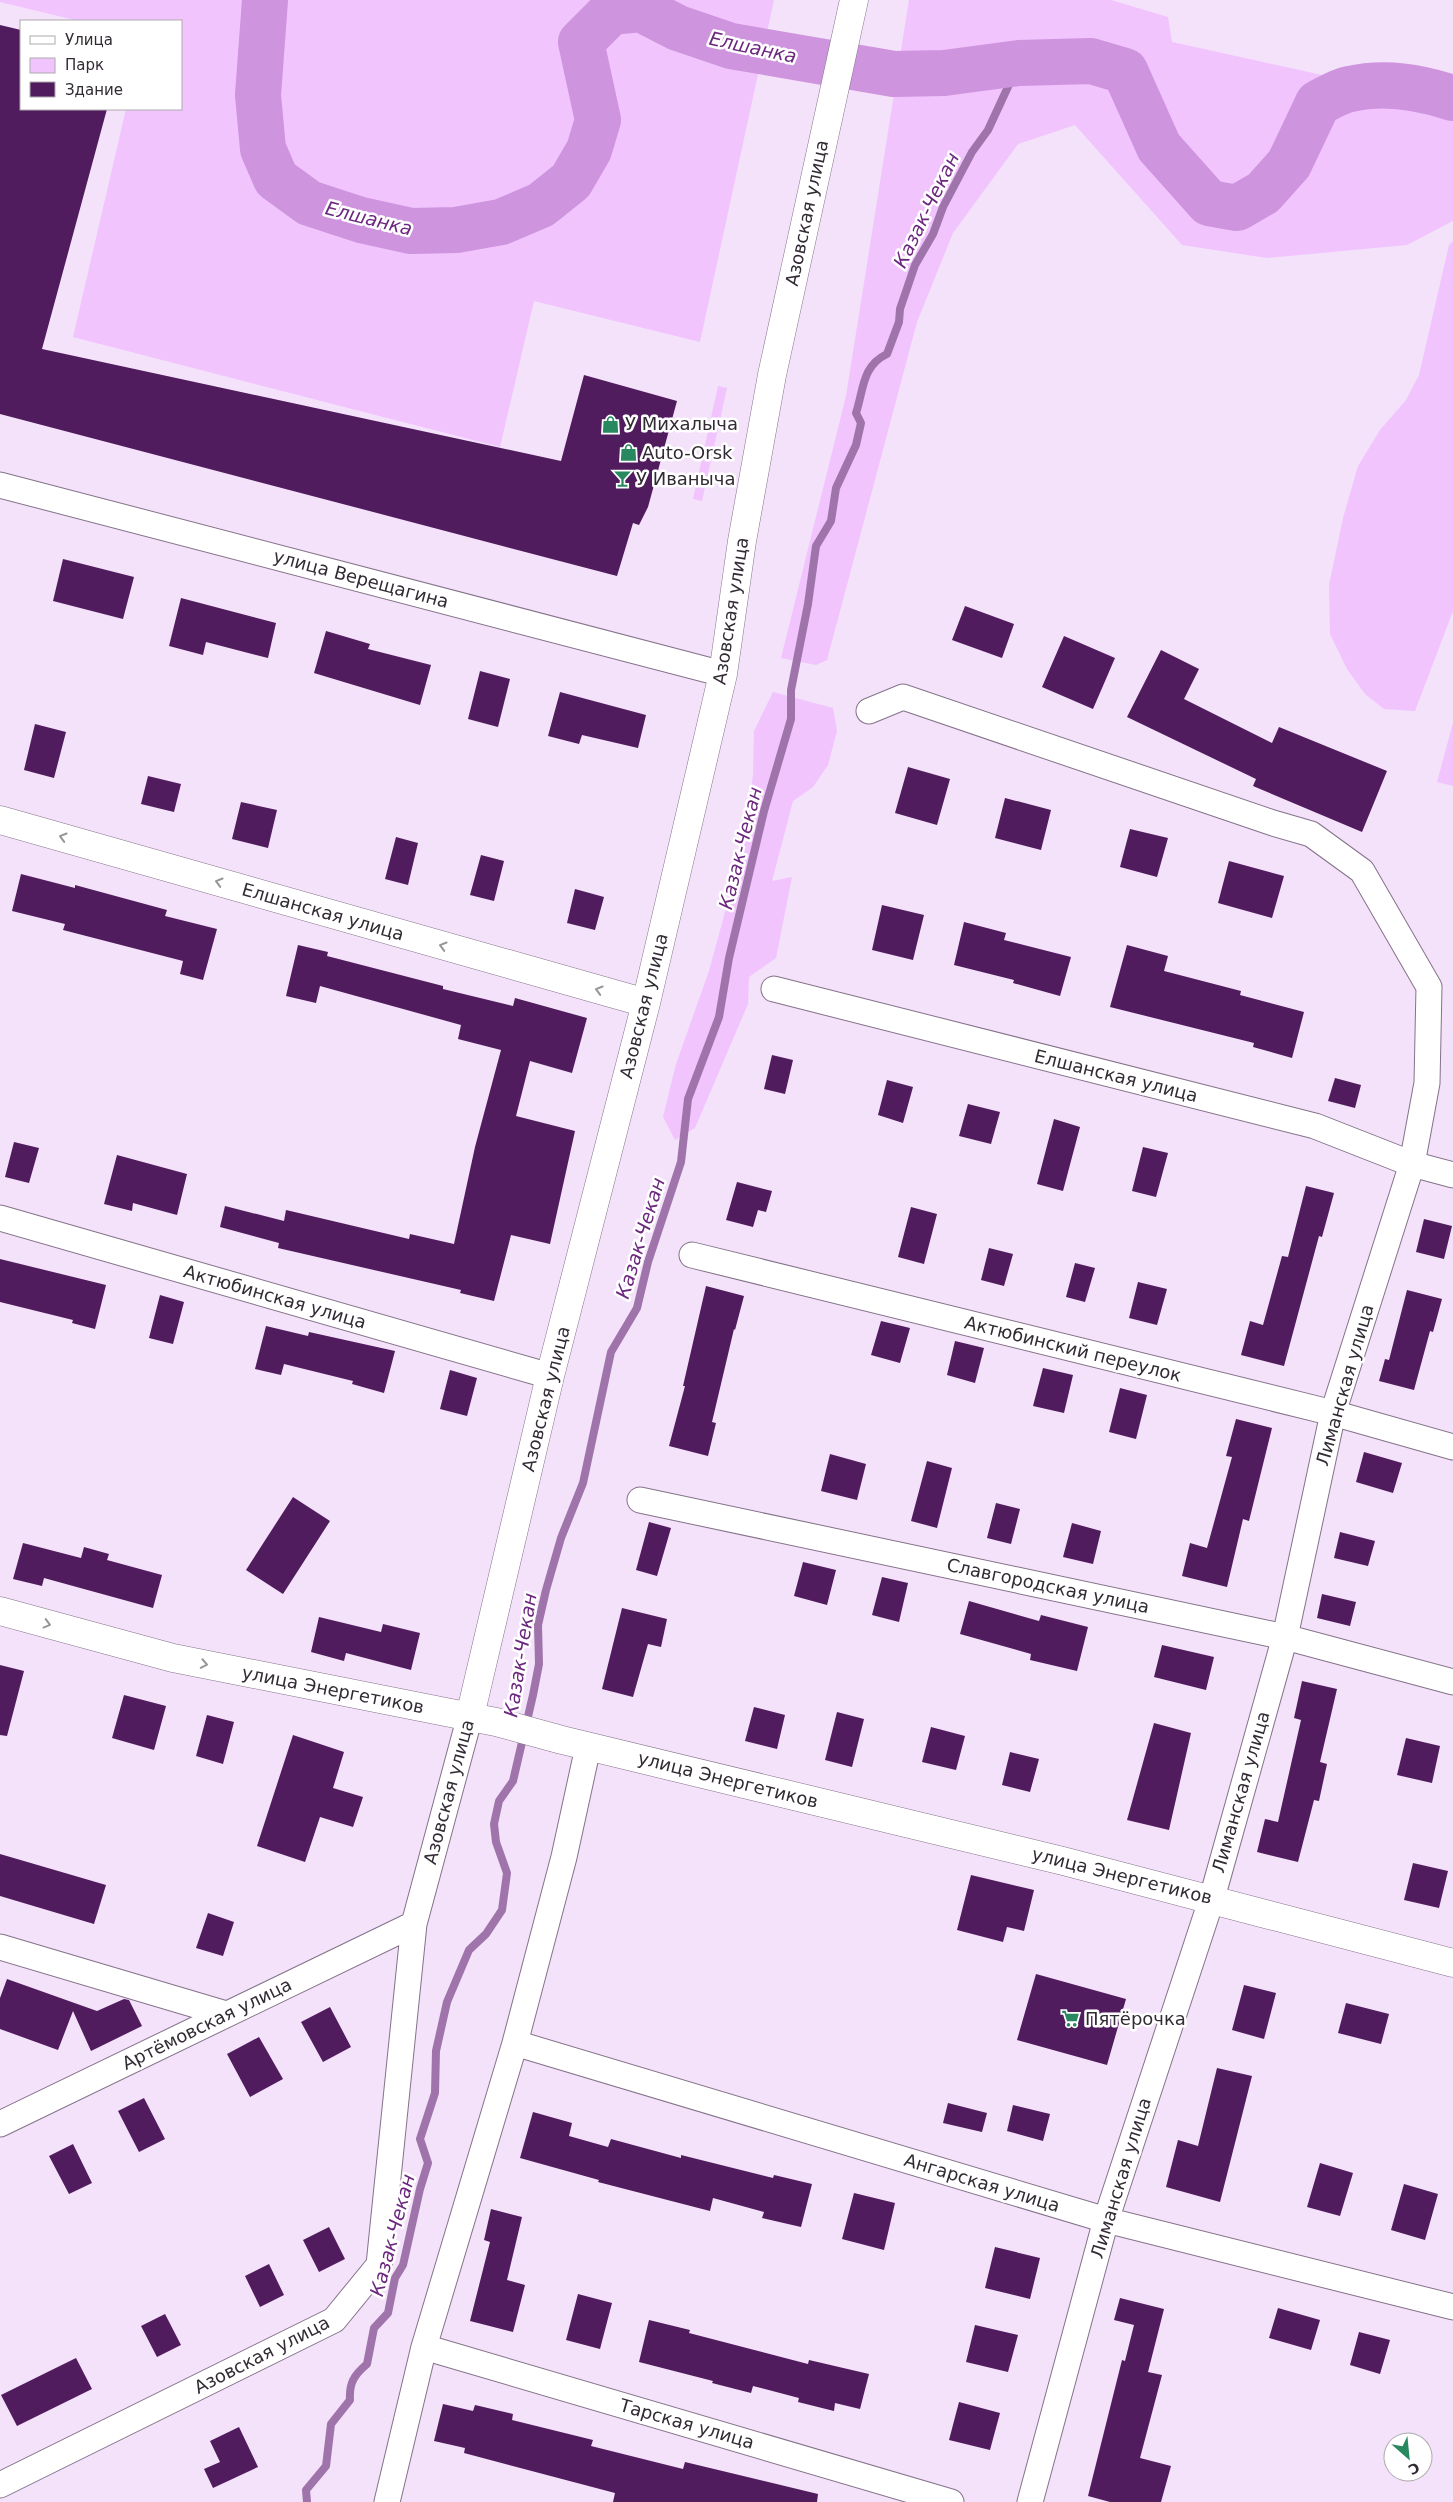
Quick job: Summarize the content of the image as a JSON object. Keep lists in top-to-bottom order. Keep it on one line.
{"streets":{"main road":["Азовская улица","Елшанская улица","улица Энергетиков"],"street":["улица Верещагина","Актюбинская улица","Актюбинский переулок","Лиманская улица","Славгородская улица","Артёмовская улица","Ангарская улица","Тарская улица"]},"crossings":[["Азовская улица","улица Верещагина"],["Азовская улица","Елшанская улица"],["Азовская улица","Актюбинская улица"],["Азовская улица","улица Энергетиков"],["Азовская улица","Артёмовская улица"],["Елшанская улица","Лиманская улица"],["Актюбинский переулок","Лиманская улица"],["Лиманская улица","Славгородская улица"],["Лиманская улица","улица Энергетиков"],["Лиманская улица","Ангарская улица"]],"one_way":["Елшанская улица"],"water":["Елшанка","Казак-Чекан"],"places":{"shop":["У Михалыча","Auto-Orsk"],"bar":["У Иваныча"],"supermarket":["Пятёрочка"]},"legend":["Улица","Парк","Здание"],"north":"bottom right"}
